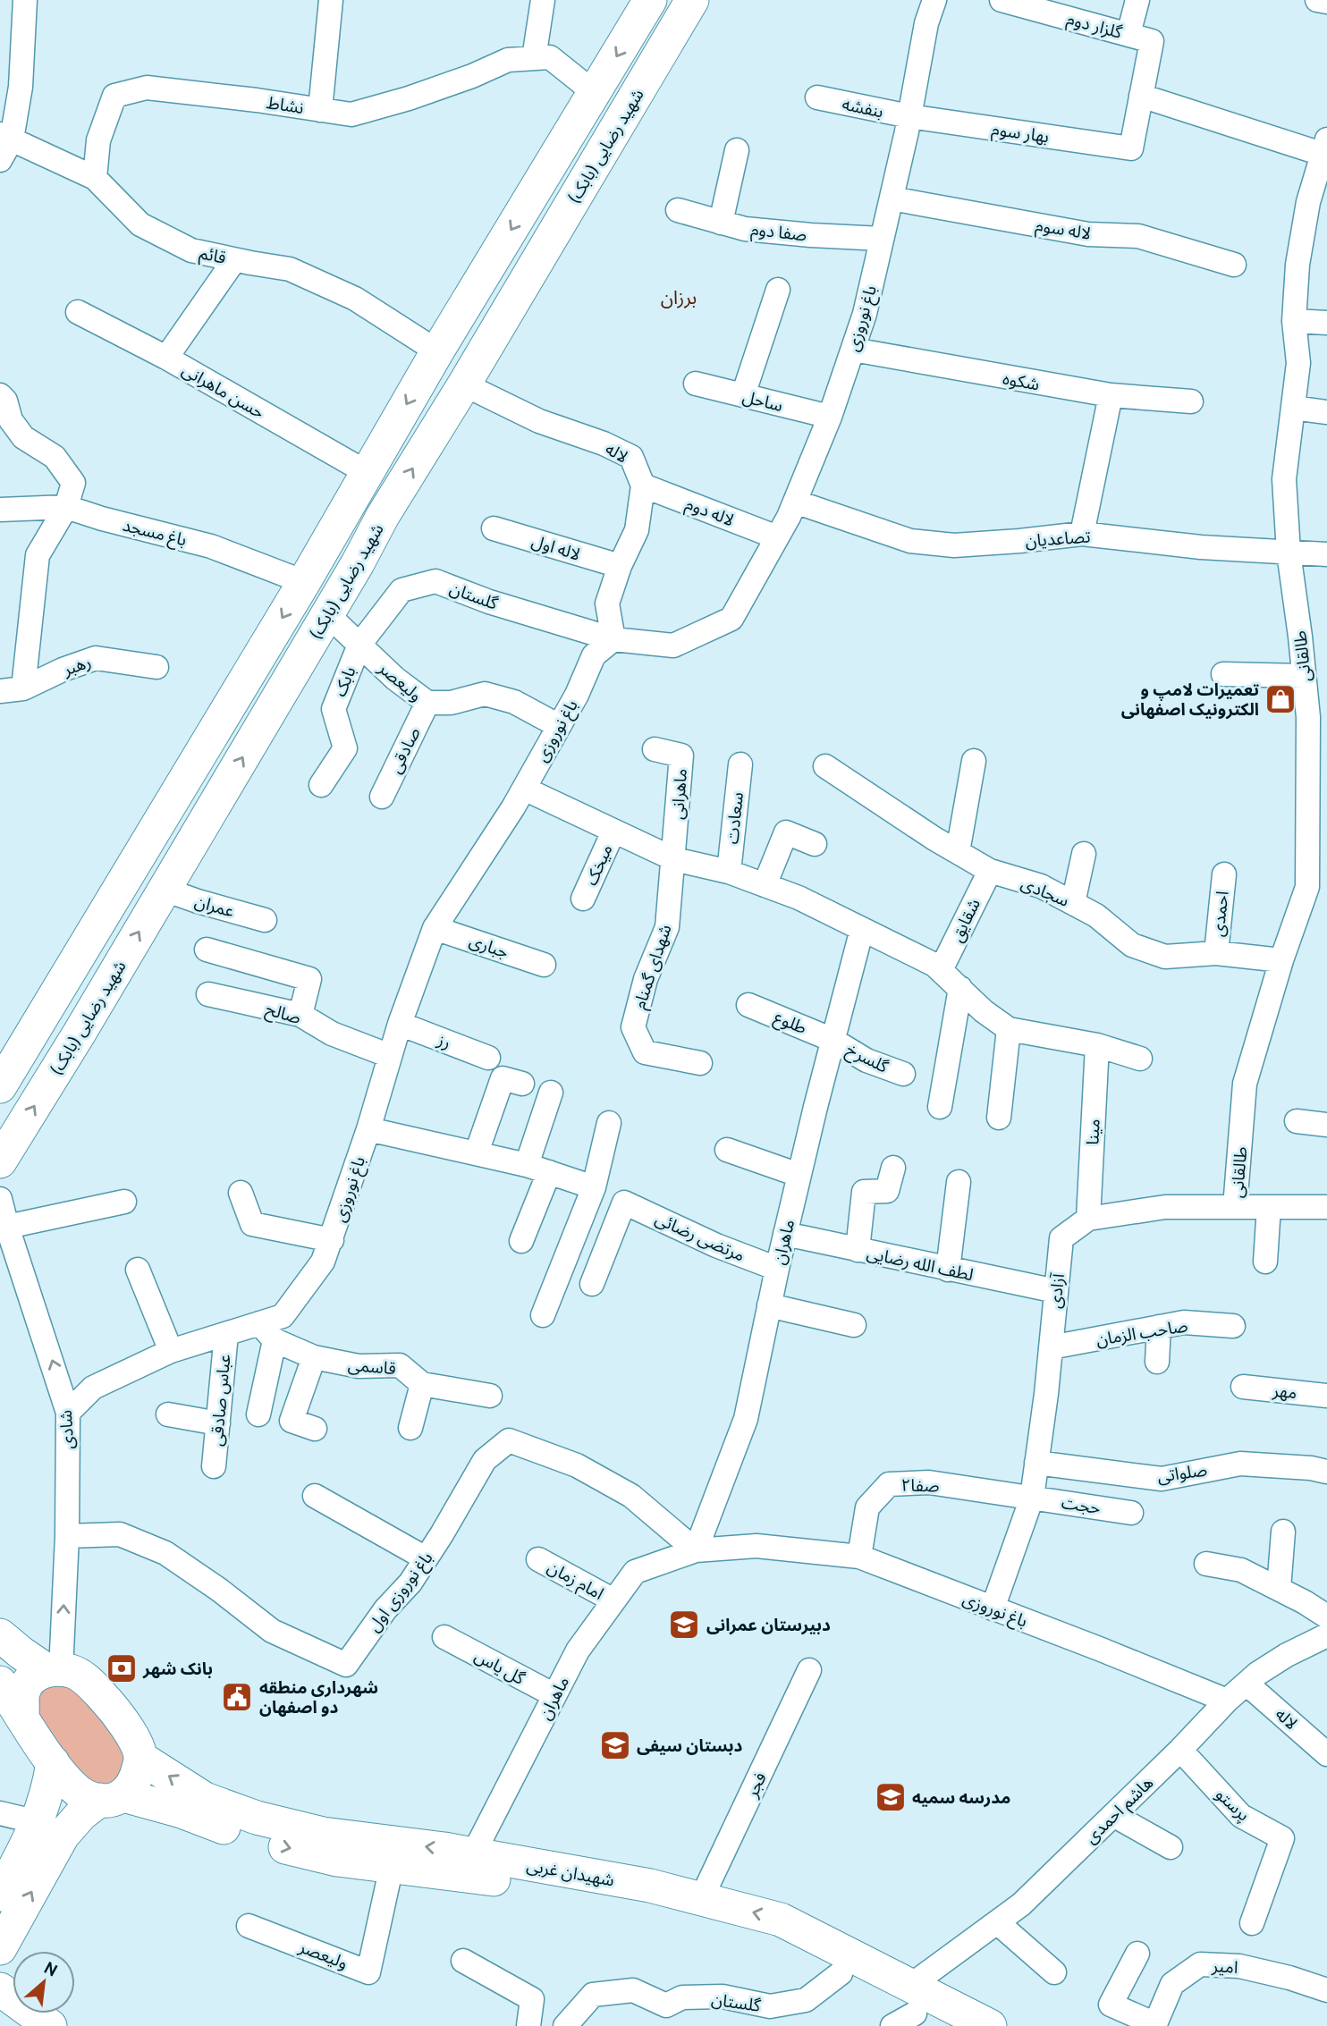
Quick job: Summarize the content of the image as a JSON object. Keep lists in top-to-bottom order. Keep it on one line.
{"streets":{"main road":["شهید رضایی (بابک)","شهیدان غربی"],"street":["گلزار دوم","نشاط","بنفشه","بهار سوم","لاله سوم","صفا دوم","قائم","باغ نوروزی","شکوه","حسن ماهرانی","ساحل","لاله","لاله دوم","باغ مسجد","تصاعدیان","لاله اول","گلستان","طالقانی","رهبر","بابک","ولیعصر","صادقی","ماهرانی","سعادت","میخک","سجادی","عمران","احمدی","شقایق","جباری","شهدای گمنام","صالح","طلوع","رز","گلسرخ","مینا","مرتضی رضائی","ماهران","لطف الله رضایی","آزادی","صاحب الزمان","قاسمی","مهر","عباس صادقی","شادی","صلواتی","صفا۲","حجت","امام زمان","باغ نوروزی اول","گل یاس","فجر","پرستو","هاشم احمدی","امیر"]},"crossings":[["گلزار دوم","بهار سوم"],["نشاط","شهید رضایی (بابک)"],["نشاط","قائم"],["بنفشه","بهار سوم"],["بنفشه","باغ نوروزی"],["بهار سوم","باغ نوروزی"],["شهید رضایی (بابک)","قائم"],["شهید رضایی (بابک)","حسن ماهرانی"],["شهید رضایی (بابک)","لاله"],["شهید رضایی (بابک)","باغ مسجد"],["شهید رضایی (بابک)","ولیعصر"],["شهید رضایی (بابک)","عمران"],["لاله سوم","باغ نوروزی"],["صفا دوم","باغ نوروزی"],["باغ نوروزی","شکوه"],["باغ نوروزی","ساحل"],["باغ نوروزی","لاله دوم"],["باغ نوروزی","تصاعدیان"],["باغ نوروزی","گلستان"],["باغ نوروزی","ولیعصر"],["باغ نوروزی","جباری"],["باغ نوروزی","صالح"],["باغ نوروزی","رز"],["باغ نوروزی","ماهران"],["باغ نوروزی","آزادی"],["باغ نوروزی","قاسمی"],["باغ نوروزی","عباس صادقی"],["باغ نوروزی","شادی"],["باغ نوروزی","صفا۲"],["باغ نوروزی","هاشم احمدی"],["لاله","لاله دوم"],["لاله","هاشم احمدی"],["تصاعدیان","طالقانی"],["گلستان","بابک"],["گلستان","ولیعصر"],["گلستان","شهیدان غربی"],["طالقانی","سجادی"],["طالقانی","آزادی"],["بابک","ولیعصر"],["ولیعصر","صادقی"],["ولیعصر","شهیدان غربی"],["ماهرانی","شهدای گمنام"],["سجادی","احمدی"],["سجادی","شقایق"],["طلوع","گلسرخ"],["طلوع","ماهران"],["گلسرخ","ماهران"],["مینا","آزادی"],["مرتضی رضائی","ماهران"],["ماهران","لطف الله رضایی"],["ماهران","امام زمان"],["ماهران","باغ نوروزی اول"],["ماهران","گل یاس"],["ماهران","شهیدان غربی"],["لطف الله رضایی","آزادی"],["آزادی","صاحب الزمان"],["آزادی","صلواتی"],["آزادی","صفا۲"],["آزادی","حجت"],["شادی","باغ نوروزی اول"],["شادی","شهیدان غربی"],["صفا۲","حجت"],["فجر","شهیدان غربی"],["پرستو","هاشم احمدی"],["هاشم احمدی","شهیدان غربی"]],"one_way":["شادی"],"districts":["برزان"],"places":{"shop":["تعمیرات لامپ و الکترونیک اصفهانی"],"school or university":["دبیرستان عمرانی","دبستان سیفی","مدرسه سمیه"],"bank":["بانک شهر"],"public building":["شهرداری منطقه دو اصفهان"]},"north":"top right"}
